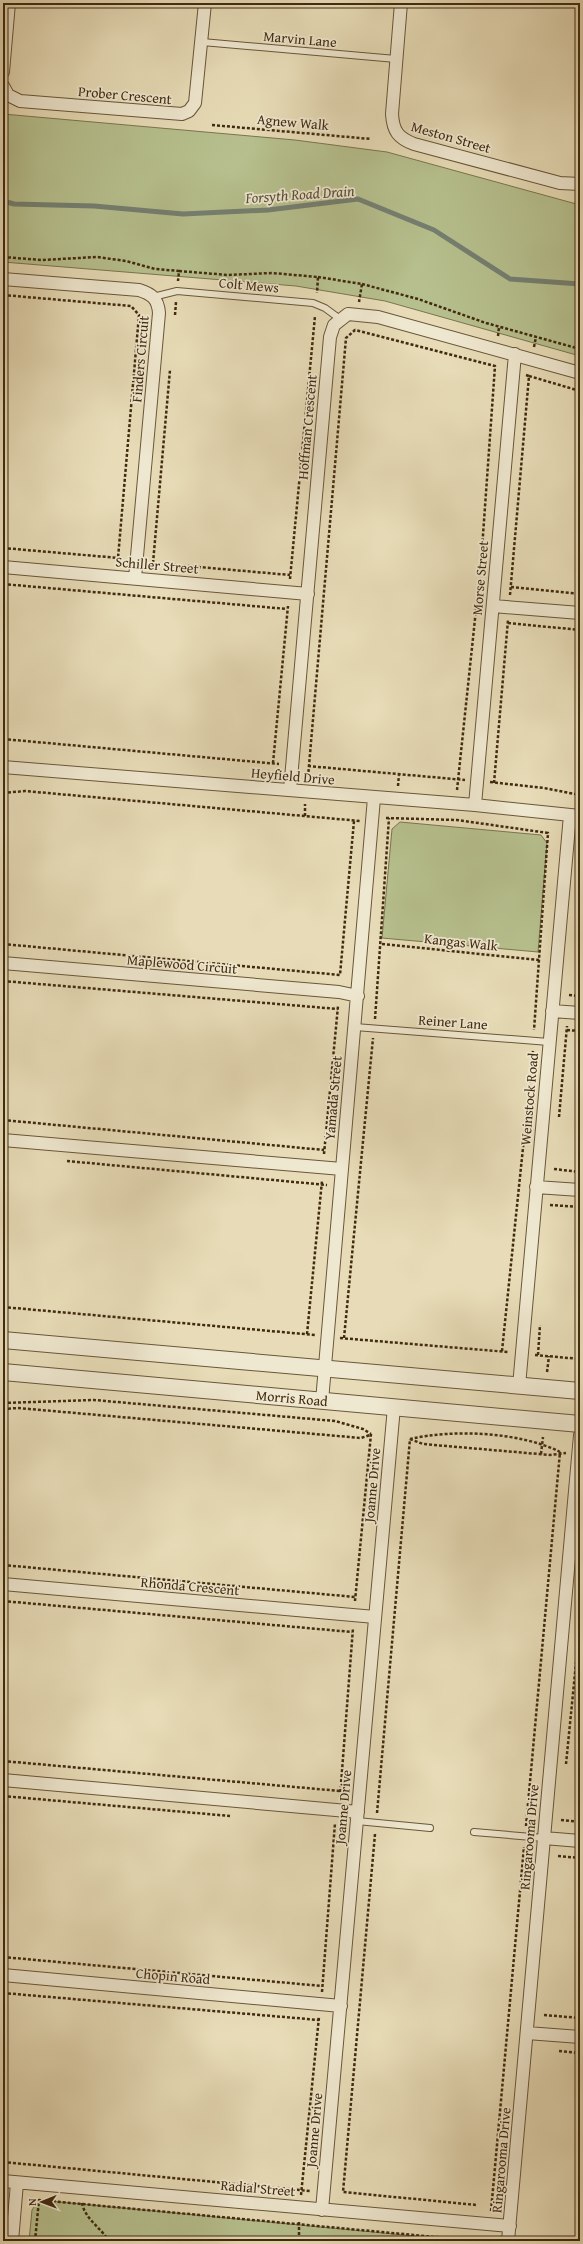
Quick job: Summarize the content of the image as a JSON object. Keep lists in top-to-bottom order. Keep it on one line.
{"streets":{"street":["Prober Crescent","Meston Street","Finders Circuit","Hoffman Crescent","Schiller Street","Morse Street","Heyfield Drive","Maplewood Circuit","Yamada Street","Weinstock Road","Morris Road","Joanne Drive","Rhonda Crescent","Ringarooma Drive","Chopin Road","Radial Street"],"lane":["Marvin Lane","Colt Mews","Reiner Lane"],"path":["Agnew Walk","Kangas Walk"]},"crossings":[["Marvin Lane","Prober Crescent"],["Marvin Lane","Meston Street"],["Colt Mews","Finders Circuit"],["Colt Mews","Hoffman Crescent"],["Finders Circuit","Schiller Street"],["Hoffman Crescent","Schiller Street"],["Hoffman Crescent","Heyfield Drive"],["Morse Street","Heyfield Drive"],["Heyfield Drive","Yamada Street"],["Heyfield Drive","Weinstock Road"],["Maplewood Circuit","Yamada Street"],["Reiner Lane","Yamada Street"],["Reiner Lane","Weinstock Road"],["Yamada Street","Morris Road"],["Morris Road","Joanne Drive"],["Joanne Drive","Rhonda Crescent"],["Joanne Drive","Chopin Road"],["Joanne Drive","Radial Street"],["Ringarooma Drive","Radial Street"]],"water":["Forsyth Road Drain"],"north":"left"}
